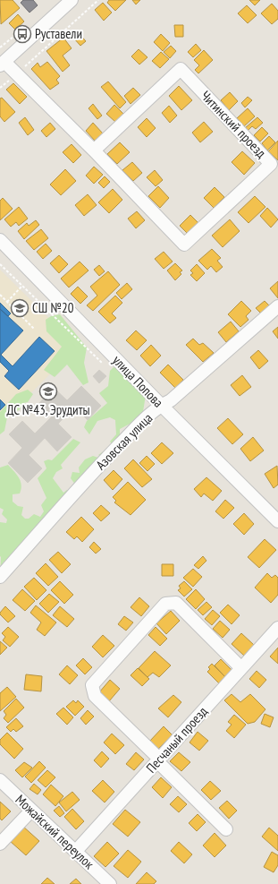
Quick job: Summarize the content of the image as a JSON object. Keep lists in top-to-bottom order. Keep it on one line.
{"streets":{"street":["Читинский проезд","улица Попова","Азовская улица","Песчаный проезд","Можайский переулок"]},"crossings":[["улица Попова","Азовская улица"],["Песчаный проезд","Можайский переулок"]],"places":{"bus stop":["Руставели"],"school or university":["СШ №20","ДС №43, Эрудиты"]}}
